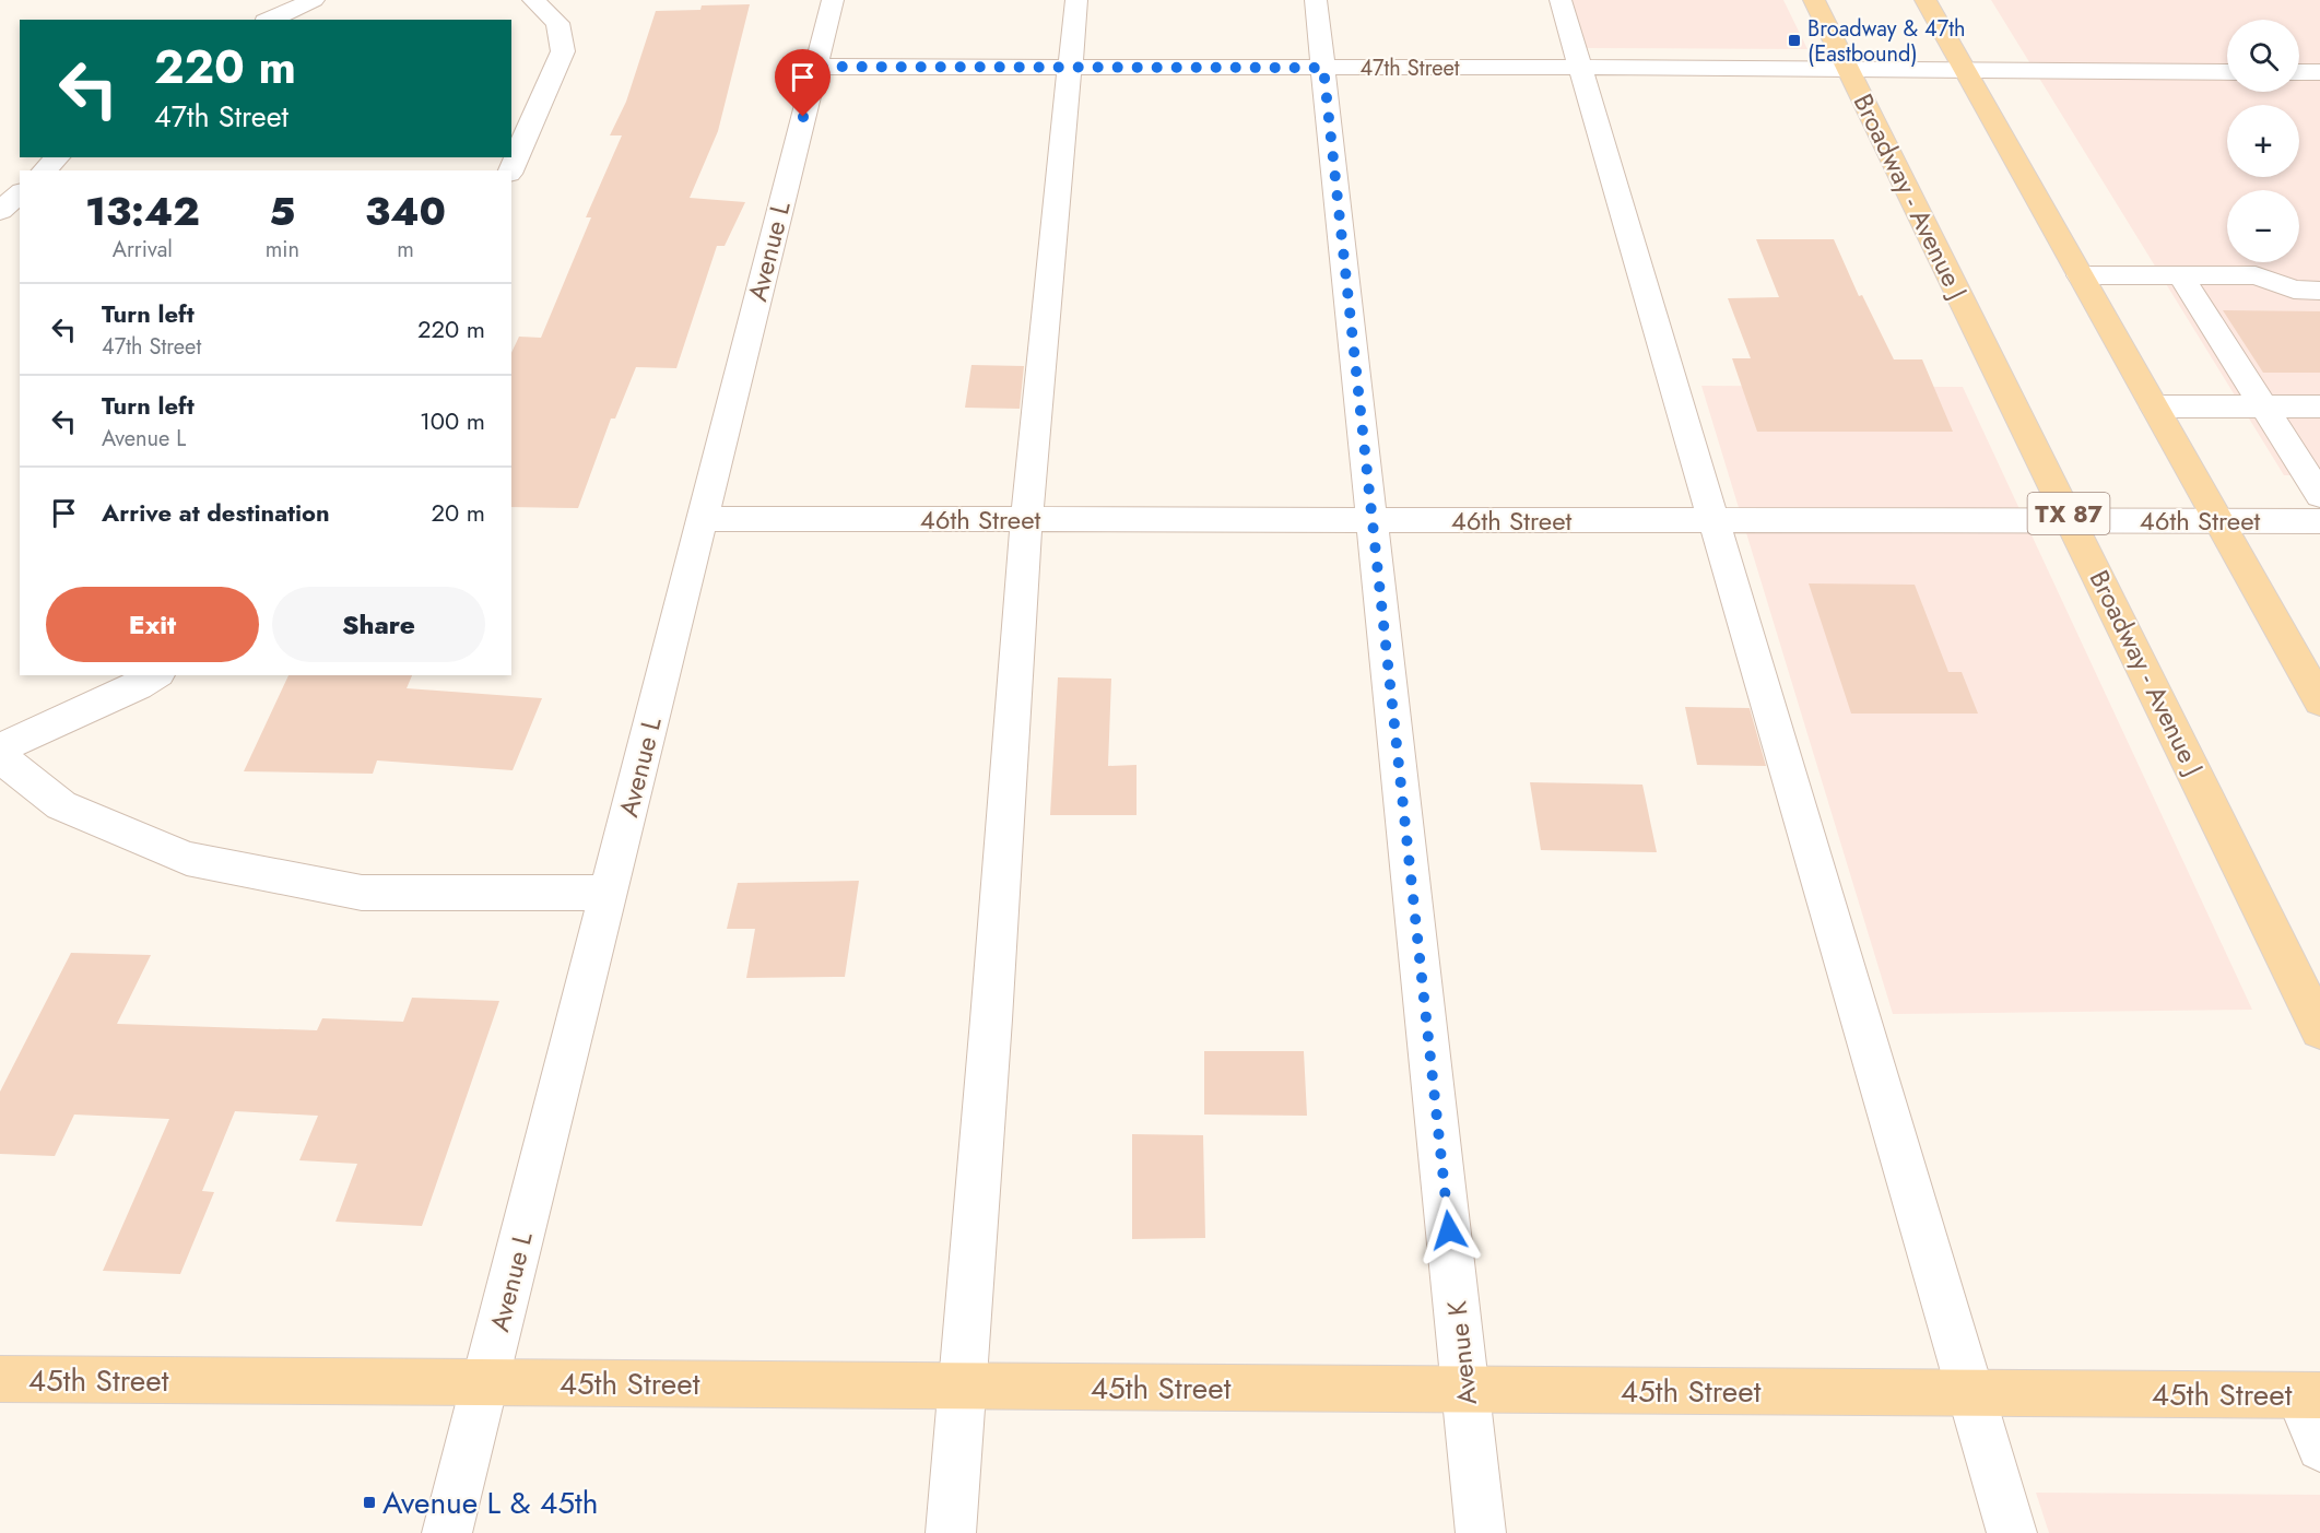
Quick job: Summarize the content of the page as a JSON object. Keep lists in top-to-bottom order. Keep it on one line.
{"streets":{"main road":["Broadway - Avenue J","TX 87","45th Street"],"street":["47th Street","Avenue L","46th Street","Avenue K"]},"crossings":[["47th Street","Broadway - Avenue J"],["47th Street","Avenue L"],["47th Street","Avenue K"],["Broadway - Avenue J","46th Street"],["Avenue L","46th Street"],["Avenue L","45th Street"],["46th Street","Avenue K"],["Avenue K","45th Street"]],"places":{"transit":["Broadway & 47th (Eastbound)","Avenue L & 45th"]},"page":{"map_buttons":["+","−"],"turn":["220 m","47th Street"],"eta":["13:42","Arrival","5","min","340","m"],"list":[{"name":"Turn left","note":"47th Street","value":"220 m"},{"name":"Turn left","note":"Avenue L","value":"100 m"},{"name":"Arrive at destination","value":"20 m"}],"buttons":["Exit","Share"]}}
